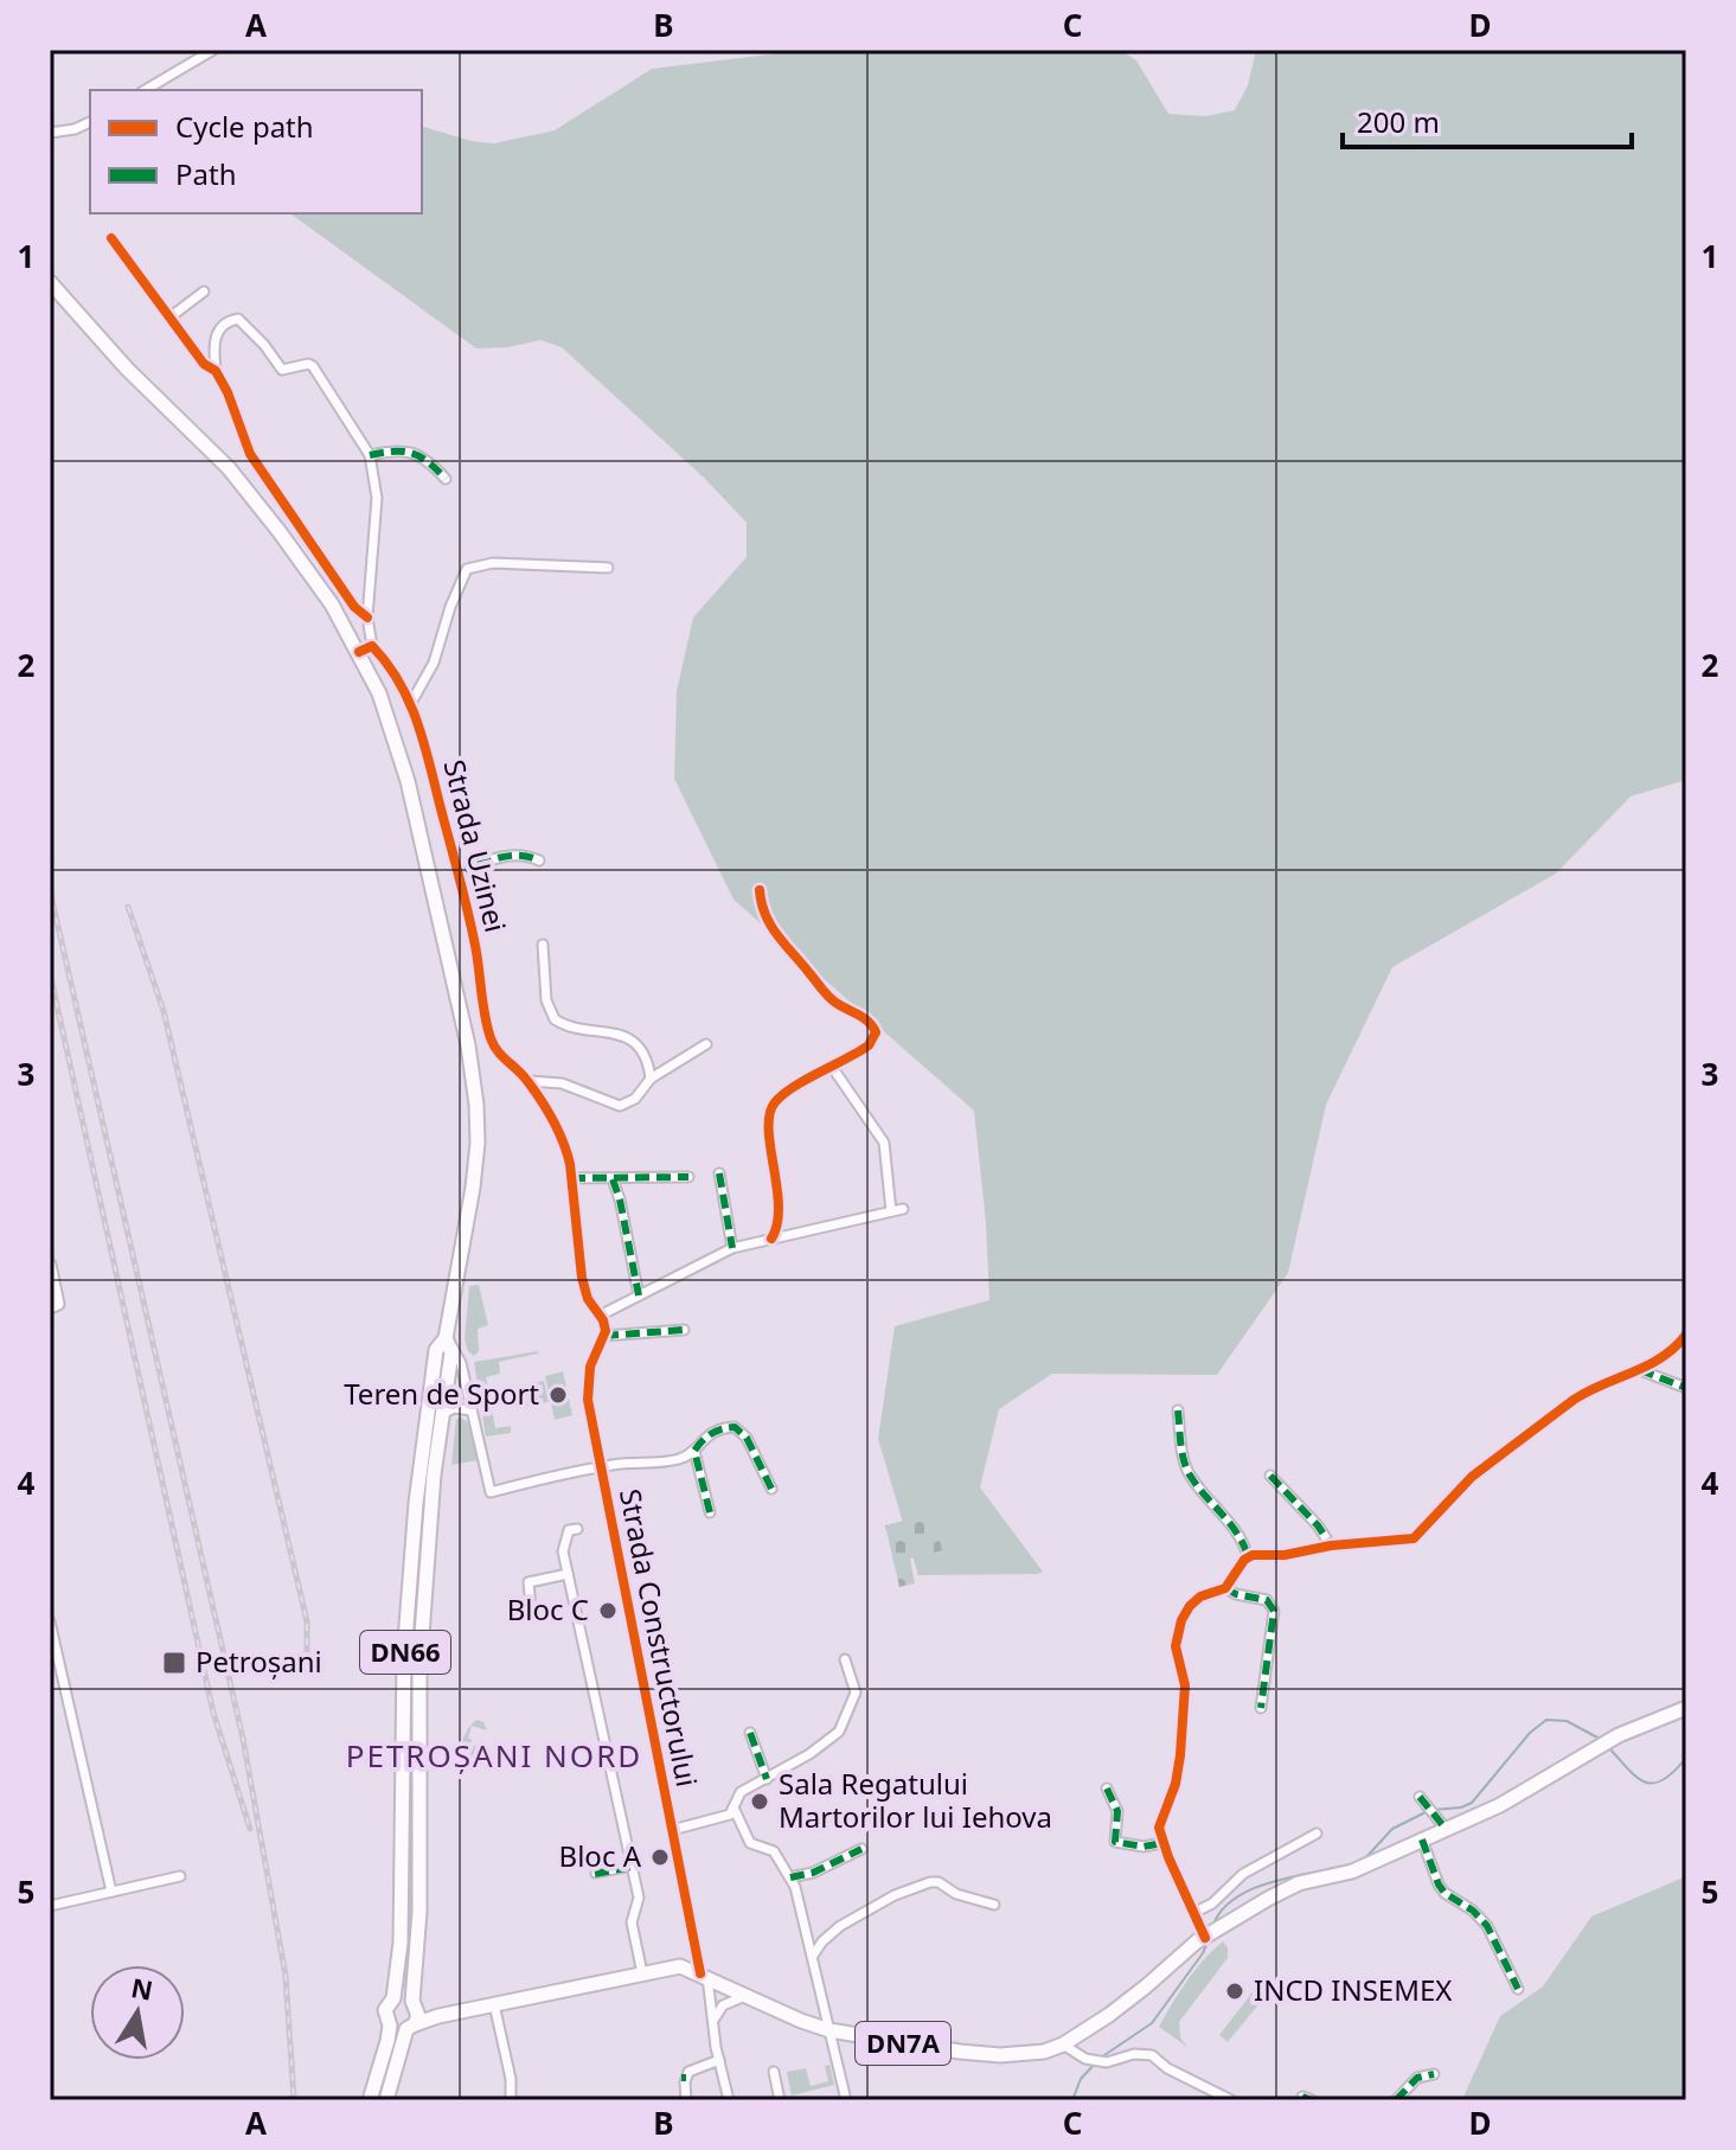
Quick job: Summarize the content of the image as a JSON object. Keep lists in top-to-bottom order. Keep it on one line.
{"streets":{"main road":["DN66","DN7A"],"street":["Strada Uzinei","Strada Constructorului"]},"crossings":[["Strada Uzinei","DN66"],["Strada Constructorului","DN7A"],["DN66","DN7A"]],"districts":["PETROȘANI NORD"],"places":{"other":["Teren de Sport","Bloc C","Sala Regatului Martorilor lui Iehova","Bloc A","INCD INSEMEX"],"transit":["Petroșani"]},"legend":["Cycle path","Path"],"scale_bar":"200 m","north":"top","grid":{"columns":["A","B","C","D"],"rows":["1","2","3","4","5"]}}
